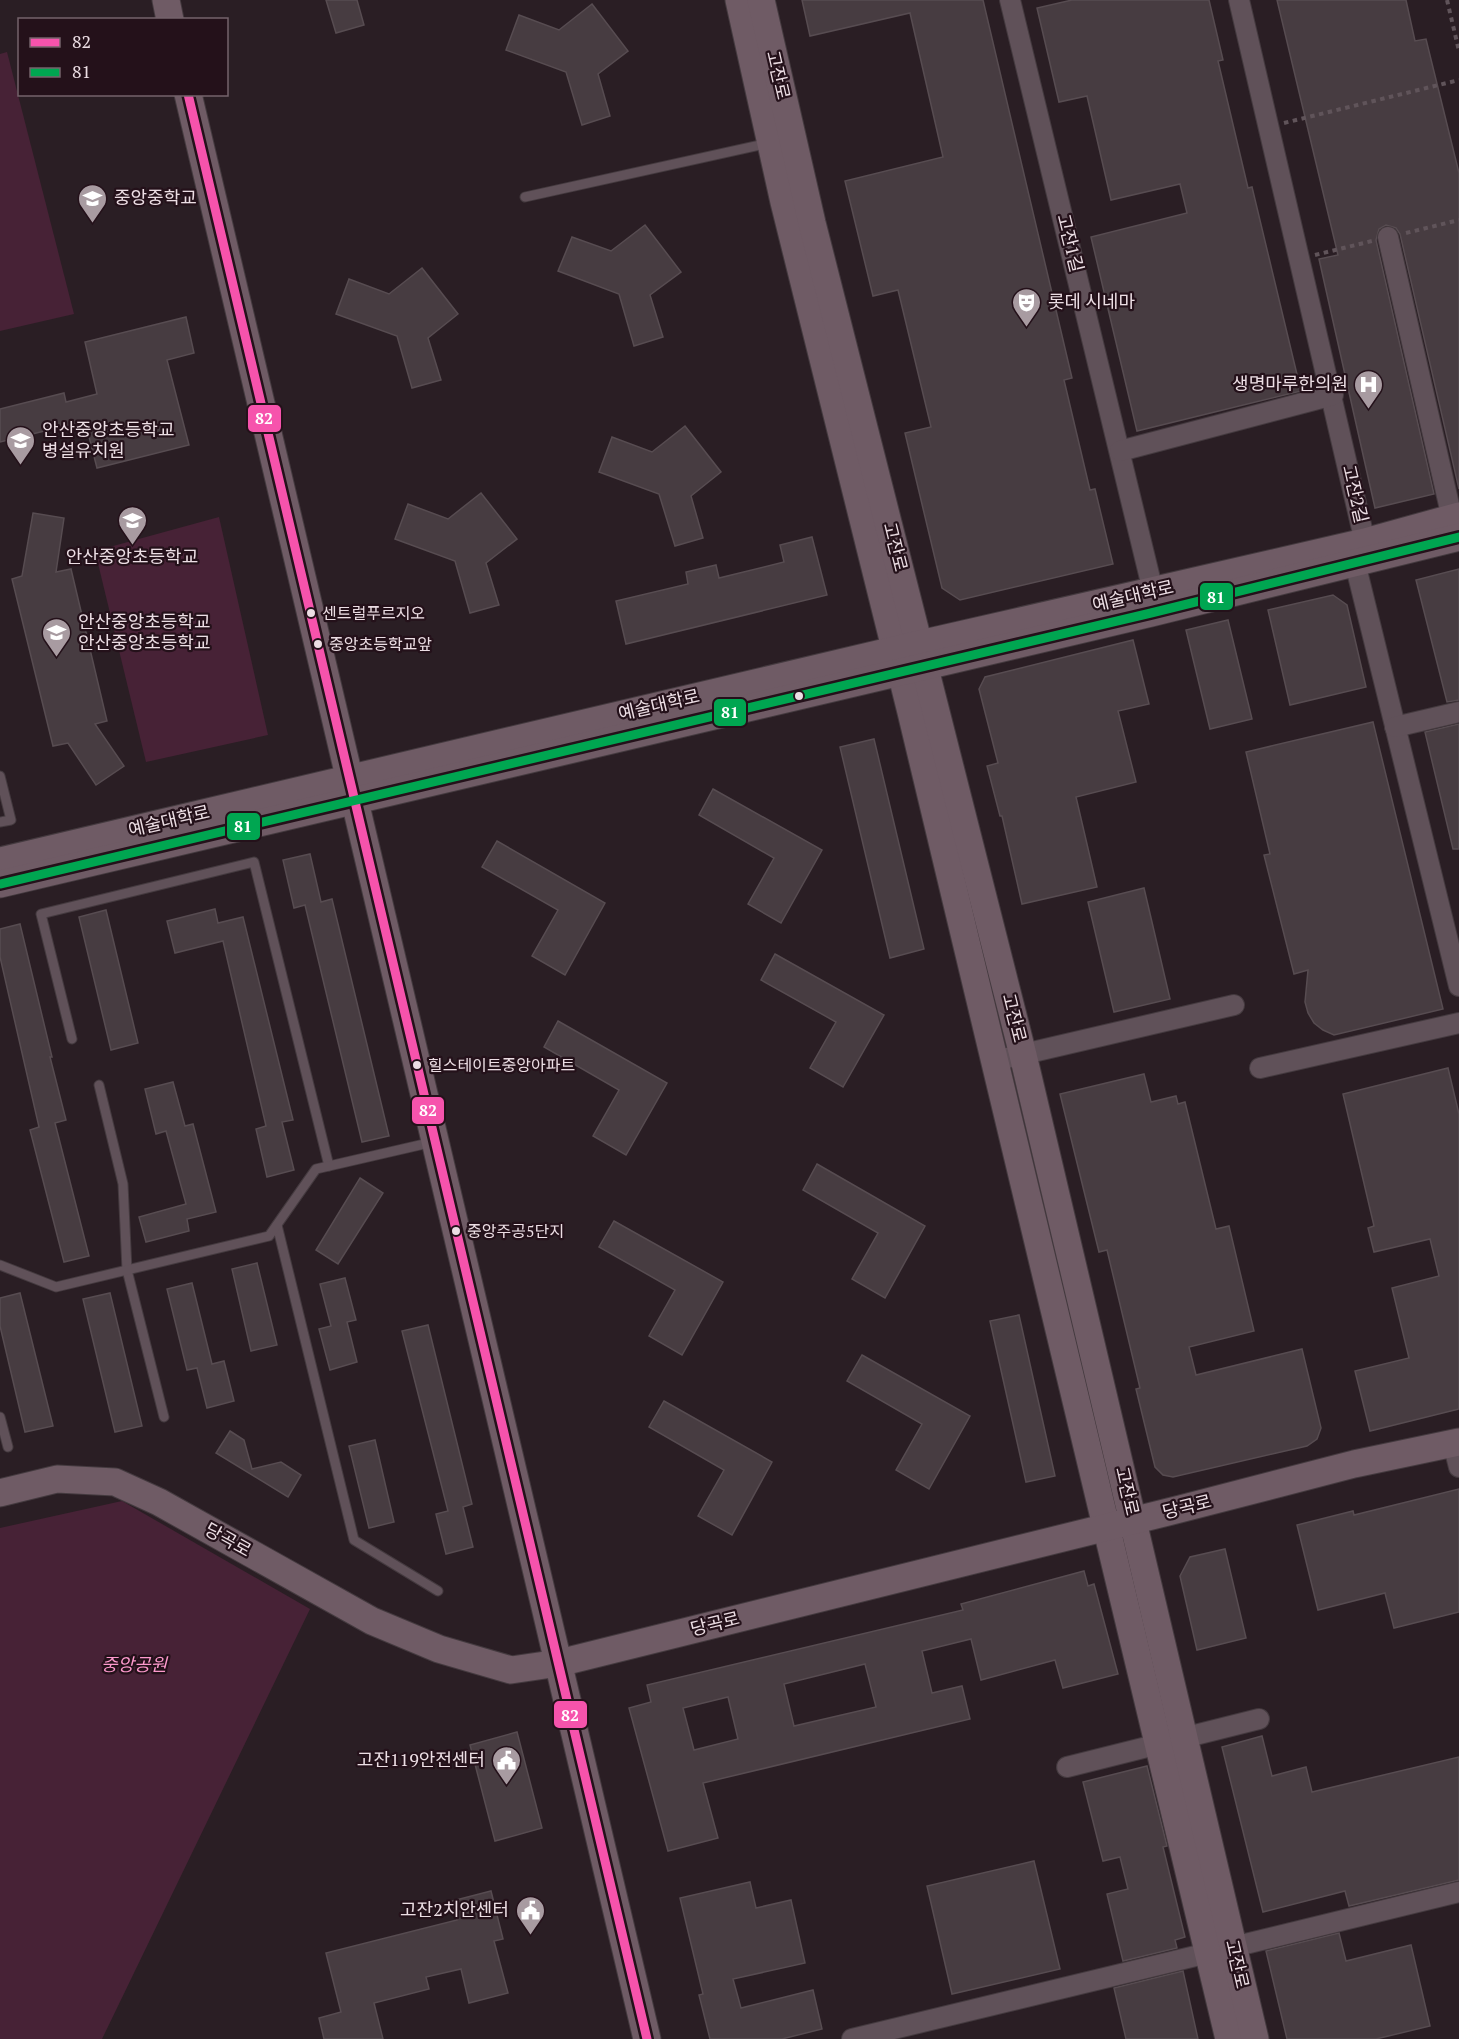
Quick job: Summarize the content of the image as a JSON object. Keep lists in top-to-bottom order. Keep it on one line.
{"streets":{"street":["고잔로","고잔1길","고잔2길","예술대학로","당곡로"]},"crossings":[["고잔로","예술대학로"],["고잔로","당곡로"],["고잔1길","예술대학로"],["고잔2길","예술대학로"]],"parks":["중앙공원"],"places":{"school or university":["중앙중학교","안산중앙초등학교 병설유치원","안산중앙초등학교","안산중앙초등학교 안산중앙초등학교"],"theatre":["롯데 시네마"],"hospital":["생명마루한의원"],"other":["센트럴푸르지오","중앙초등학교앞","힐스테이트중앙아파트","중앙주공5단지"],"public building":["고잔119안전센터","고잔2치안센터"]},"lines":["transit line 82","transit line 81"],"legend":["82","81"]}
